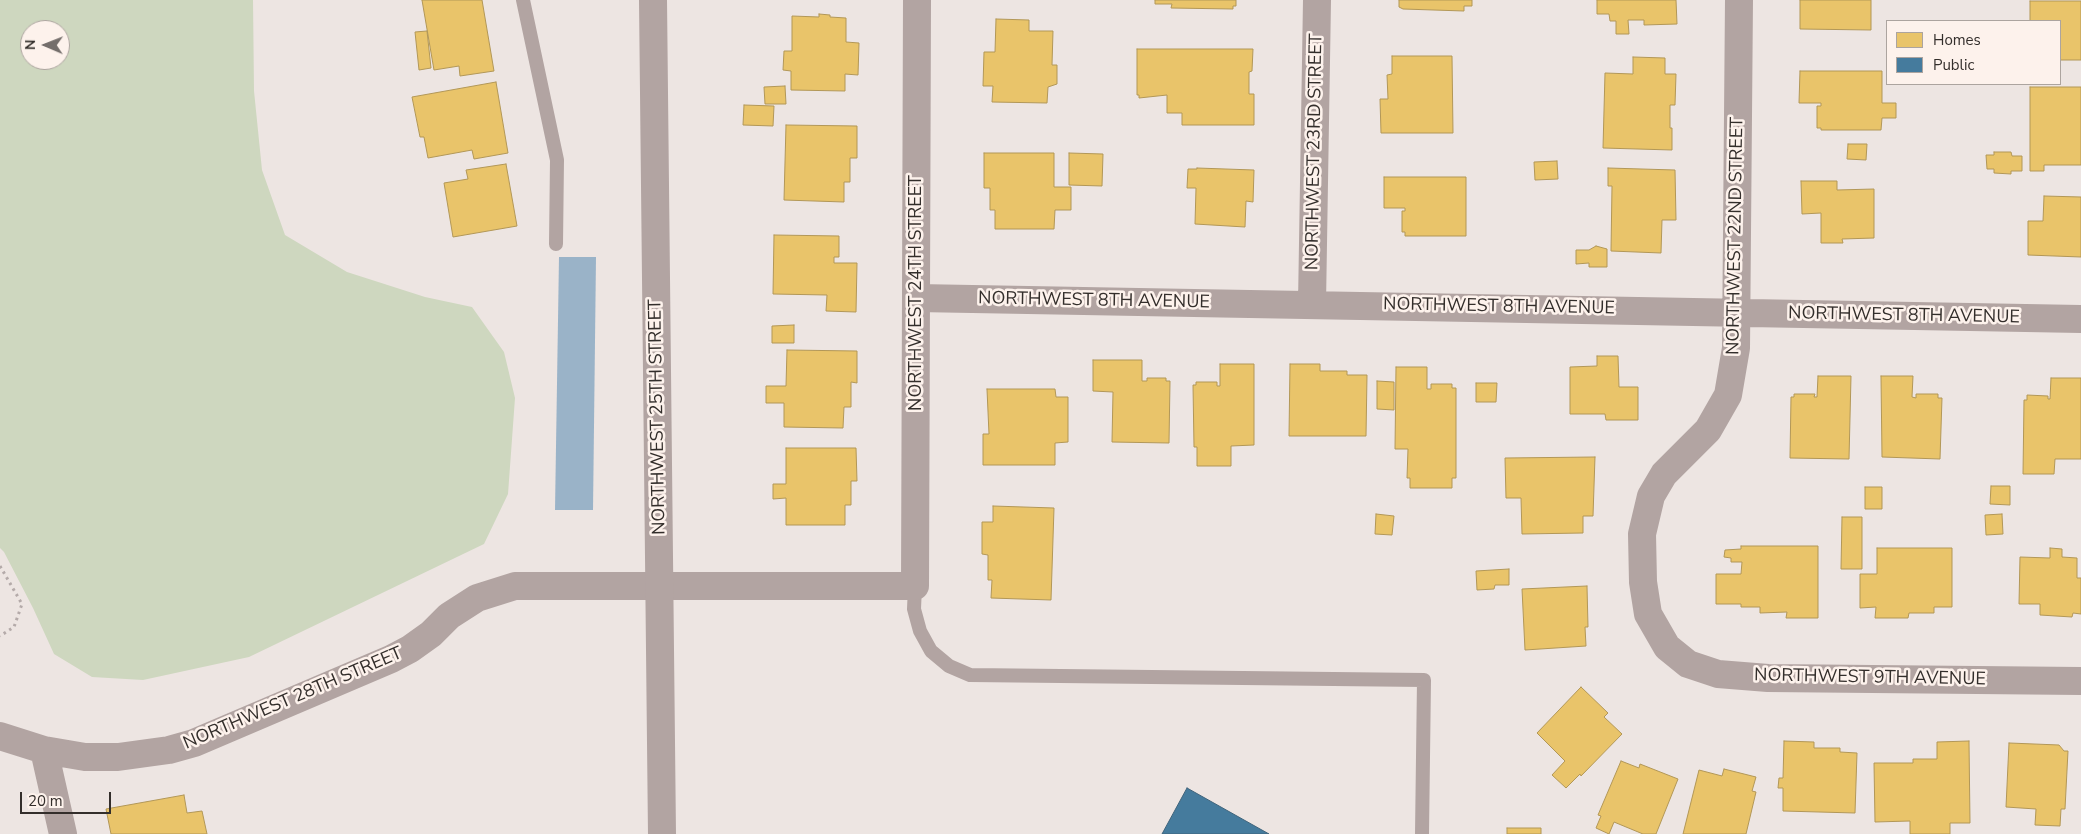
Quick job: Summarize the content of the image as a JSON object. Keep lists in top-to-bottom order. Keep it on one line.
{"streets":{"street":["NORTHWEST 23RD STREET","NORTHWEST 22ND STREET","NORTHWEST 24TH STREET","NORTHWEST 8TH AVENUE","NORTHWEST 25TH STREET","NORTHWEST 9TH AVENUE","NORTHWEST 28TH STREET"]},"crossings":[["NORTHWEST 23RD STREET","NORTHWEST 8TH AVENUE"],["NORTHWEST 22ND STREET","NORTHWEST 8TH AVENUE"],["NORTHWEST 22ND STREET","NORTHWEST 9TH AVENUE"],["NORTHWEST 24TH STREET","NORTHWEST 8TH AVENUE"],["NORTHWEST 24TH STREET","NORTHWEST 28TH STREET"],["NORTHWEST 25TH STREET","NORTHWEST 28TH STREET"]],"legend":["Homes","Public"],"scale_bar":"20 m","north":"left"}
